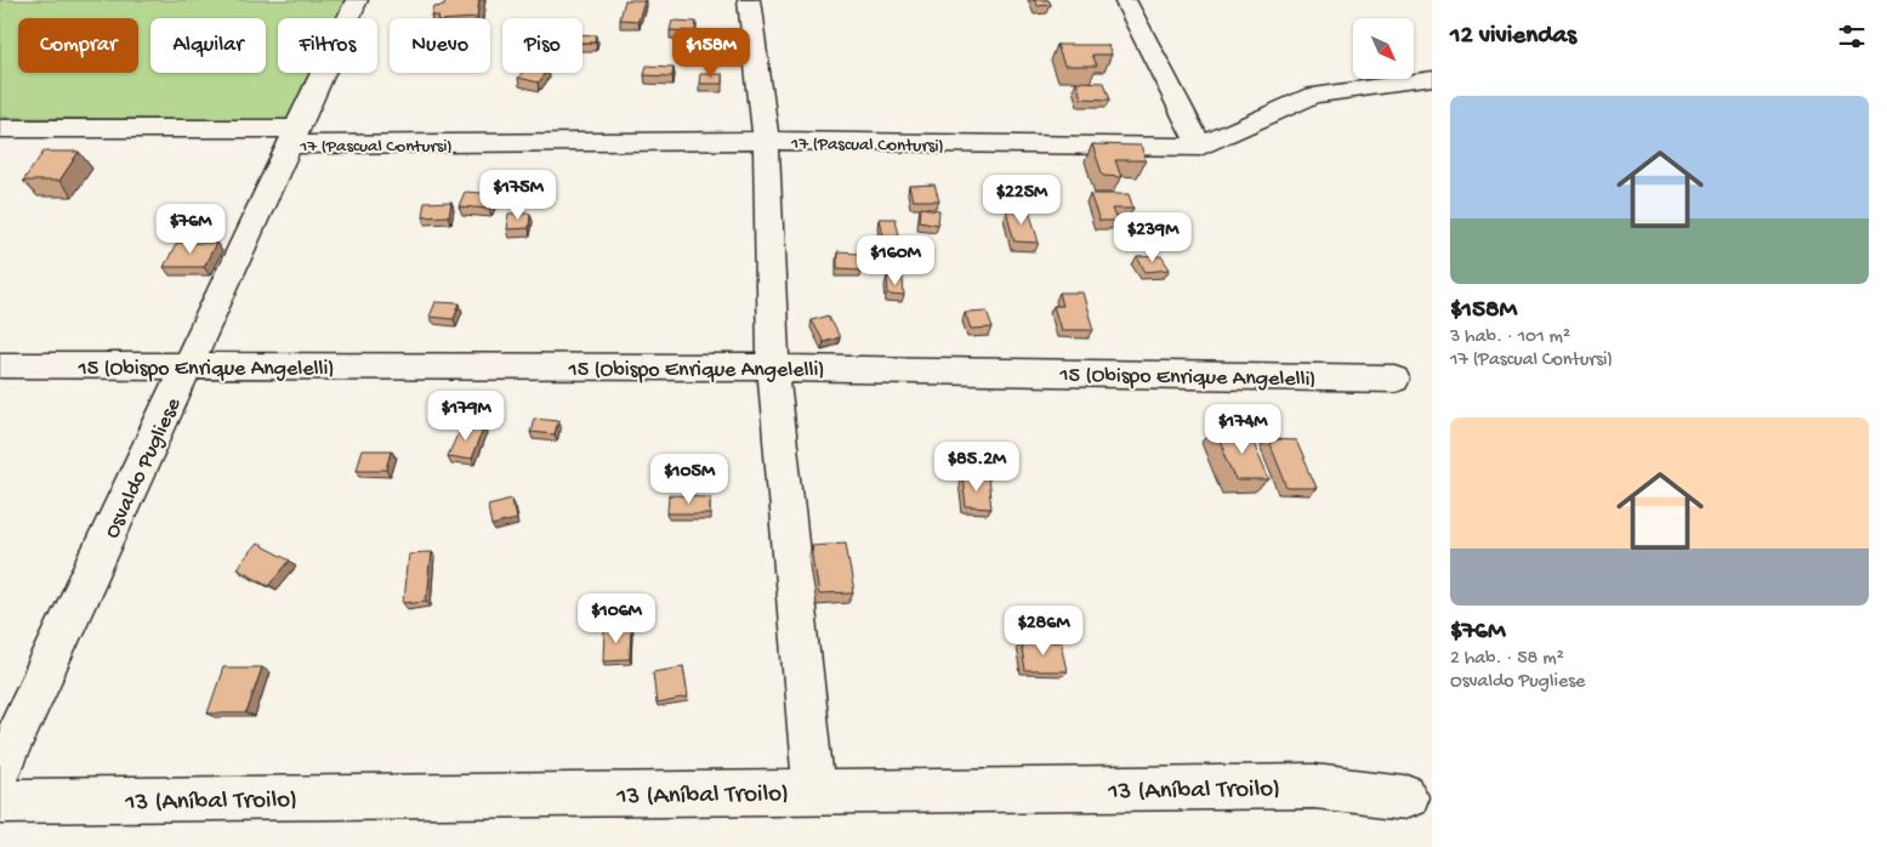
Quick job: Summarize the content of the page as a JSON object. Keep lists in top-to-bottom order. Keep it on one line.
{"streets":{"street":["17 (Pascual Contursi)","15 (Obispo Enrique Angelelli)","Osvaldo Pugliese","13 (Aníbal Troilo)"]},"crossings":[["17 (Pascual Contursi)","Osvaldo Pugliese"],["15 (Obispo Enrique Angelelli)","Osvaldo Pugliese"]],"north":"bottom right","page":{"heading":"12 viviendas","chip":["Comprar","Alquilar","Filtros","Nuevo","Piso"],"price":["$158M","$175M","$225M","$76M","$239M","$160M","$179M","$174M","$85.2M","$105M","$106M","$286M"],"list":[{"name":"$158M","note":"3 hab. · 101 m² · 17 (Pascual Contursi)"},{"name":"$76M","note":"2 hab. · 58 m² · Osvaldo Pugliese"}]}}
